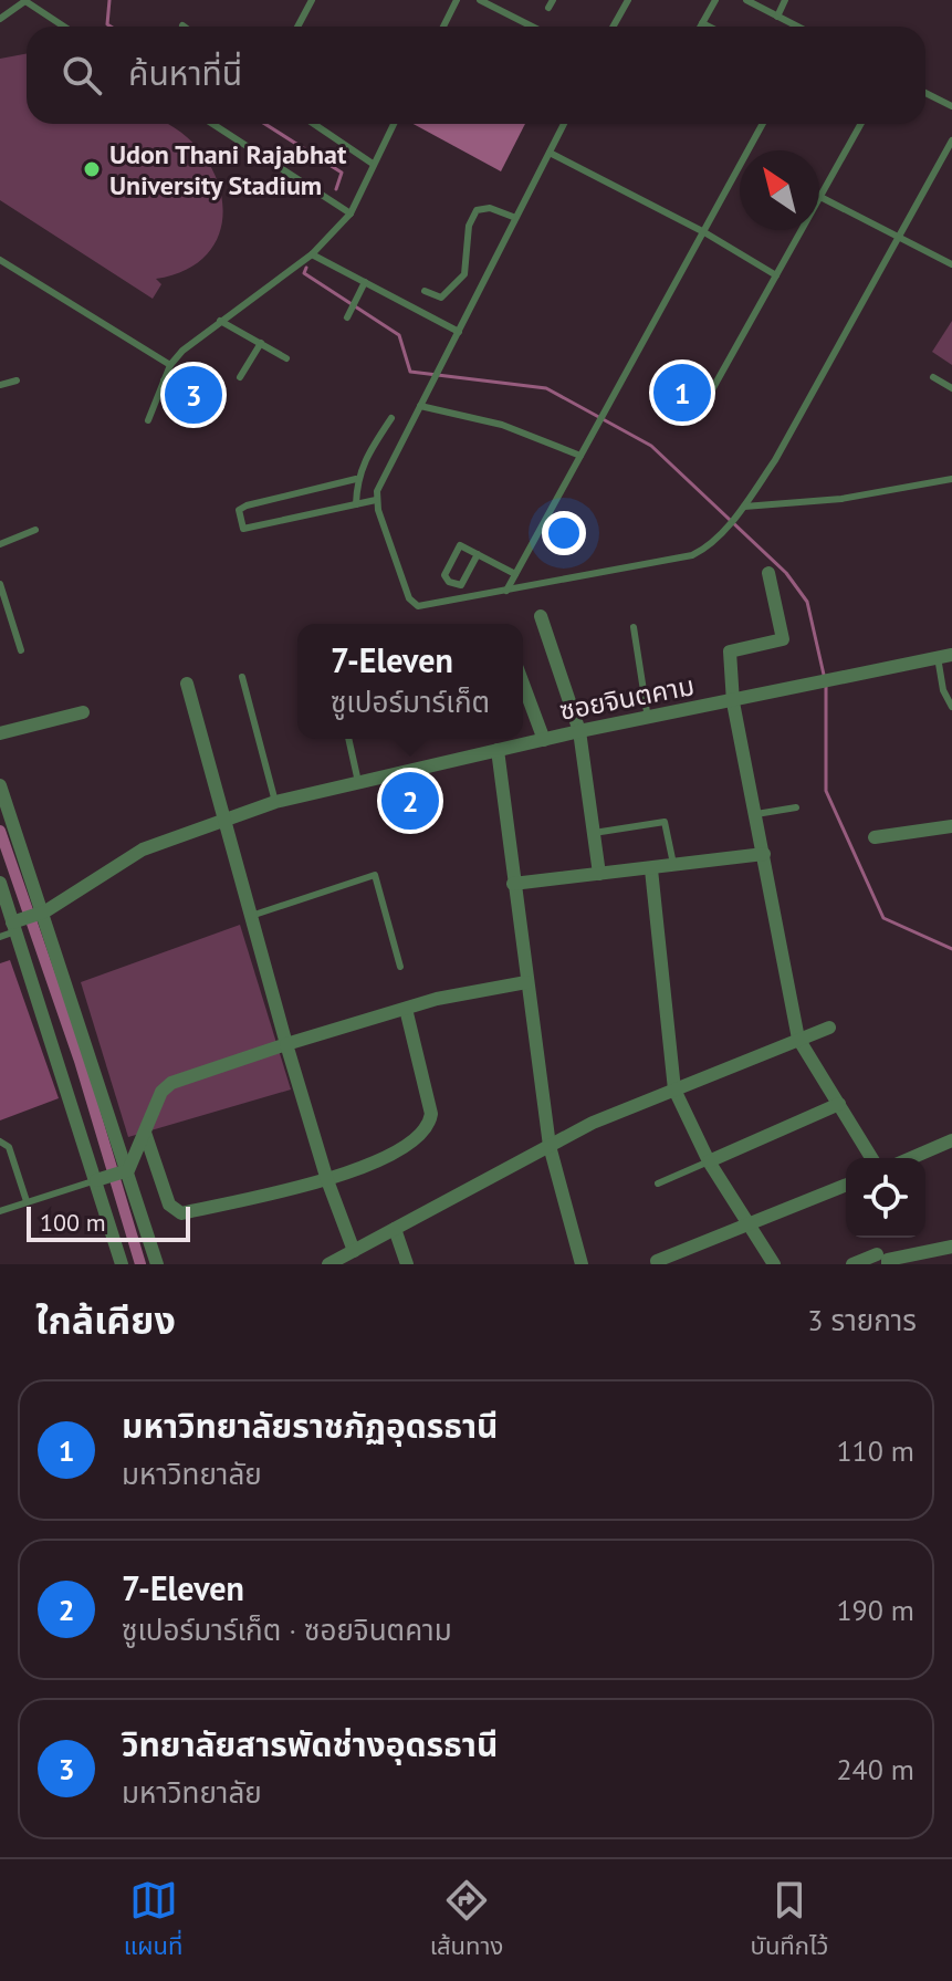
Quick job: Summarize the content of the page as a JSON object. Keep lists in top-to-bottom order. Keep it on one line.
{"streets":{"street":["ซอยจินตคาม"]},"places":["Udon Thani Rajabhat University Stadium"],"scale_bar":"100 m","north":"top left","page":{"search":"ค้นหาที่นี่","pins":["1","3","2"],"popup":["7-Eleven","ซูเปอร์มาร์เก็ต"],"scale":"100 m","heading":["ใกล้เคียง","3 รายการ"],"list":[{"mark":"1","name":"มหาวิทยาลัยราชภัฏอุดรธานี","note":"มหาวิทยาลัย","value":"110 m"},{"mark":"2","name":"7-Eleven","note":"ซูเปอร์มาร์เก็ต · ซอยจินตคาม","value":"190 m"},{"mark":"3","name":"วิทยาลัยสารพัดช่างอุดรธานี","note":"มหาวิทยาลัย","value":"240 m"}],"nav":["แผนที่","เส้นทาง","บันทึกไว้"]}}
